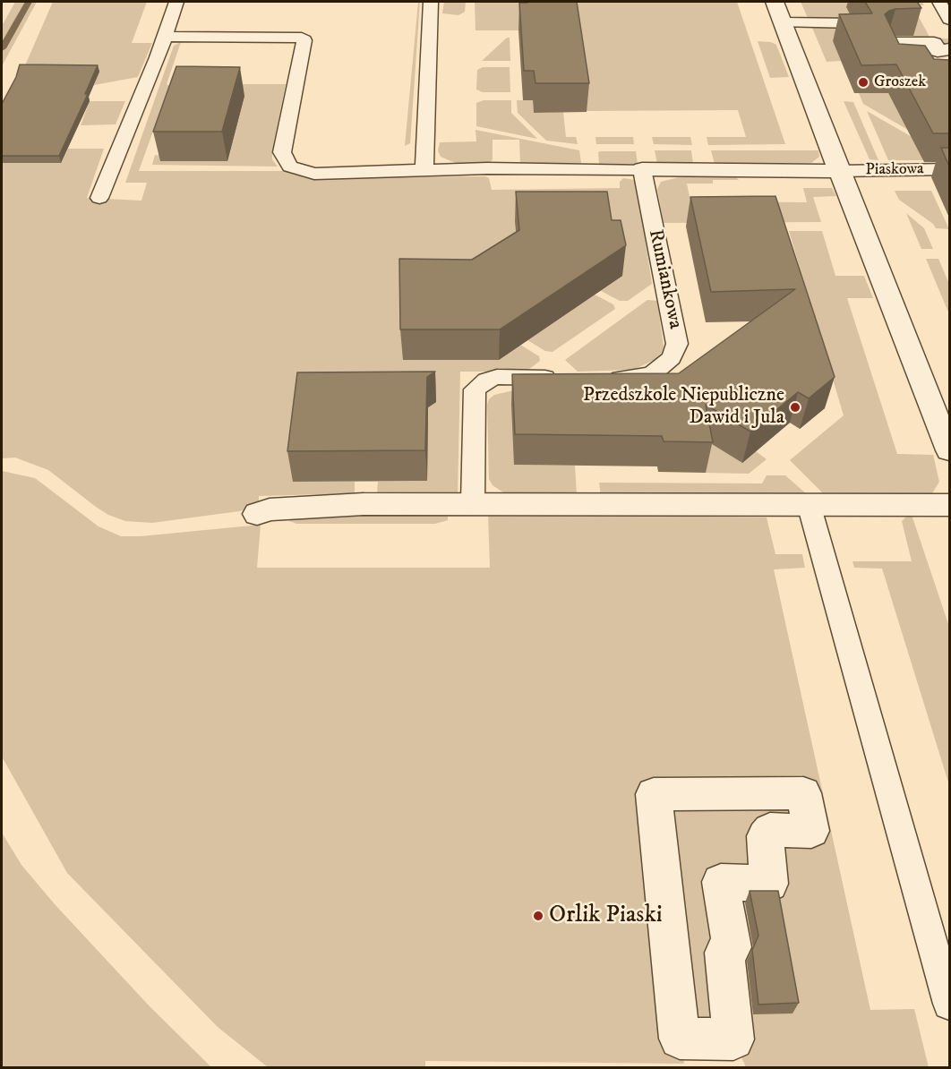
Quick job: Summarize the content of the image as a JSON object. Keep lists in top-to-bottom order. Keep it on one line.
{"streets":{"lane":["Piaskowa","Rumiankowa"]},"places":["Groszek","Przedszkole Niepubliczne Dawid i Jula","Orlik Piaski"]}
